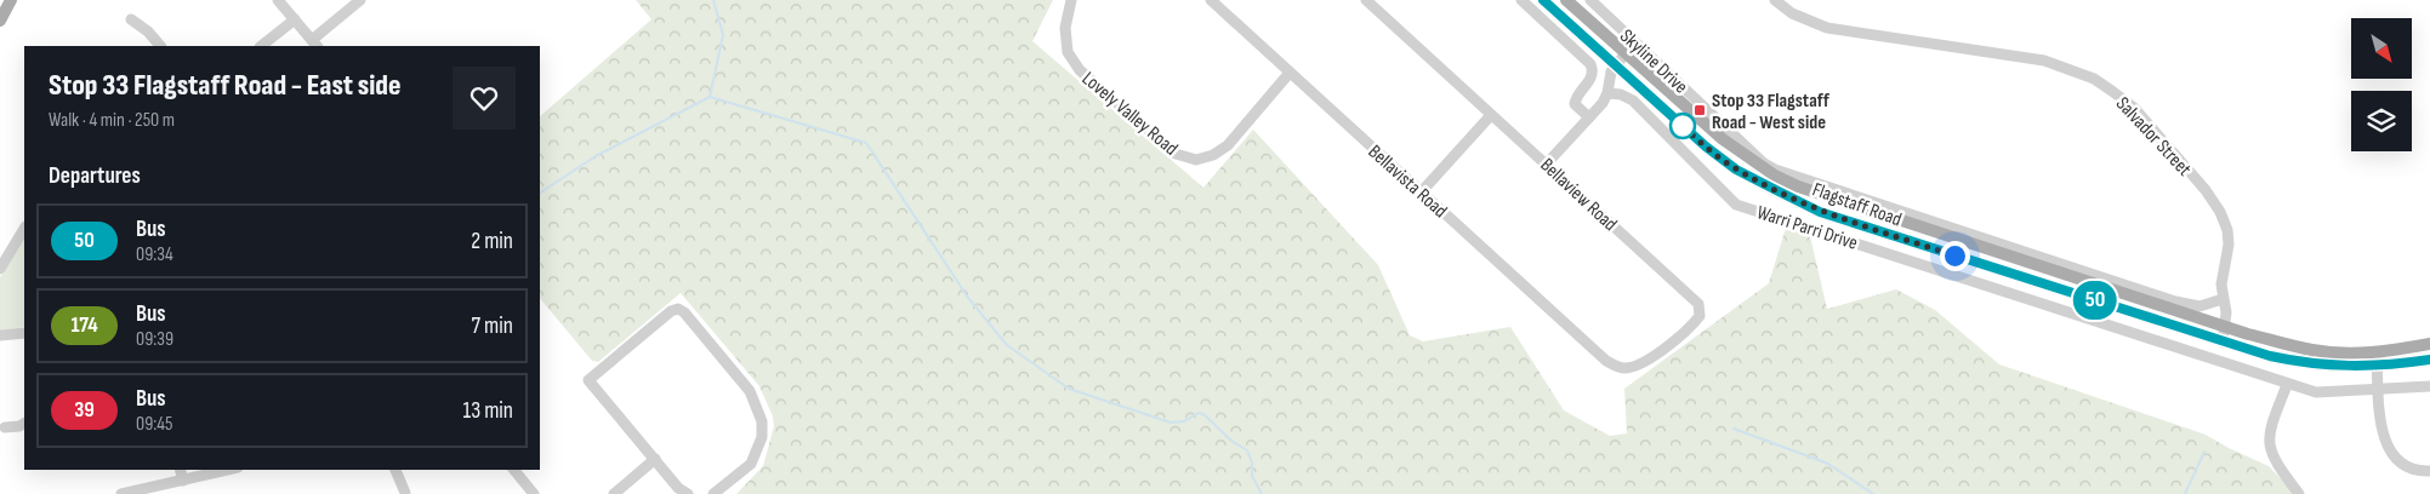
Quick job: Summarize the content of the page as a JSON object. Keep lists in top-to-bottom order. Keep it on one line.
{"streets":{"main road":["Flagstaff Road"],"street":["Skyline Drive","Lovely Valley Road","Salvador Street","Bellavista Road","Bellaview Road","Warri Parri Drive"]},"crossings":[["Skyline Drive","Salvador Street"],["Lovely Valley Road","Bellavista Road"],["Salvador Street","Flagstaff Road"],["Bellavista Road","Bellaview Road"]],"places":{"transit":["Stop 33 Flagstaff Road - West side"]},"lines":["bus line 50"],"north":"bottom right","page":{"on_map":"50","heading":[["Stop 33 Flagstaff Road - East side","Walk · 4 min · 250 m"],"Departures"],"list":[{"mark":"50","name":"Bus","note":"09:34","value":"2 min"},{"mark":"174","name":"Bus","note":"09:39","value":"7 min"},{"mark":"39","name":"Bus","note":"09:45","value":"13 min"}]}}
